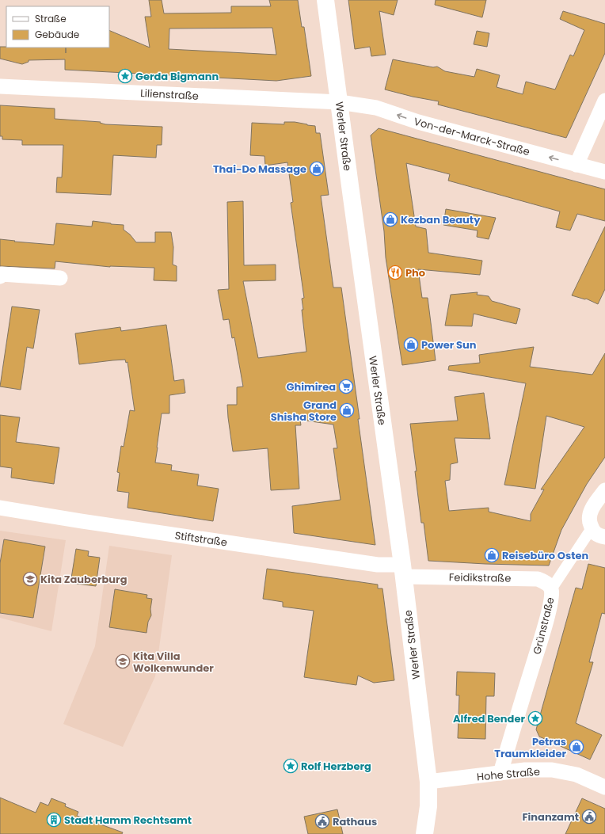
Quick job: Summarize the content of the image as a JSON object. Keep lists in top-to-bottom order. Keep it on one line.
{"streets":{"main road":["Werler Straße"],"street":["Lilienstraße","Von-der-Marck-Straße","Stiftstraße","Feidikstraße","Grünstraße","Hohe Straße"]},"crossings":[["Lilienstraße","Werler Straße"],["Lilienstraße","Von-der-Marck-Straße"],["Werler Straße","Von-der-Marck-Straße"],["Werler Straße","Stiftstraße"],["Werler Straße","Feidikstraße"],["Werler Straße","Hohe Straße"],["Stiftstraße","Feidikstraße"],["Feidikstraße","Grünstraße"],["Grünstraße","Hohe Straße"]],"one_way":["Von-der-Marck-Straße"],"places":{"place":["Gerda Bigmann","Alfred Bender","Rolf Herzberg"],"shop":["Thai-Do Massage","Kezban Beauty","Power Sun","Grand Shisha Store","Reisebüro Osten","Petras Traumkleider"],"restaurant":["Pho"],"supermarket":["Ghimirea"],"school or university":["Kita Zauberburg","Kita Villa Wolkenwunder"],"public building":["Finanzamt","Rathaus"],"building":["Stadt Hamm Rechtsamt"]},"legend":["Straße","Gebäude"]}
